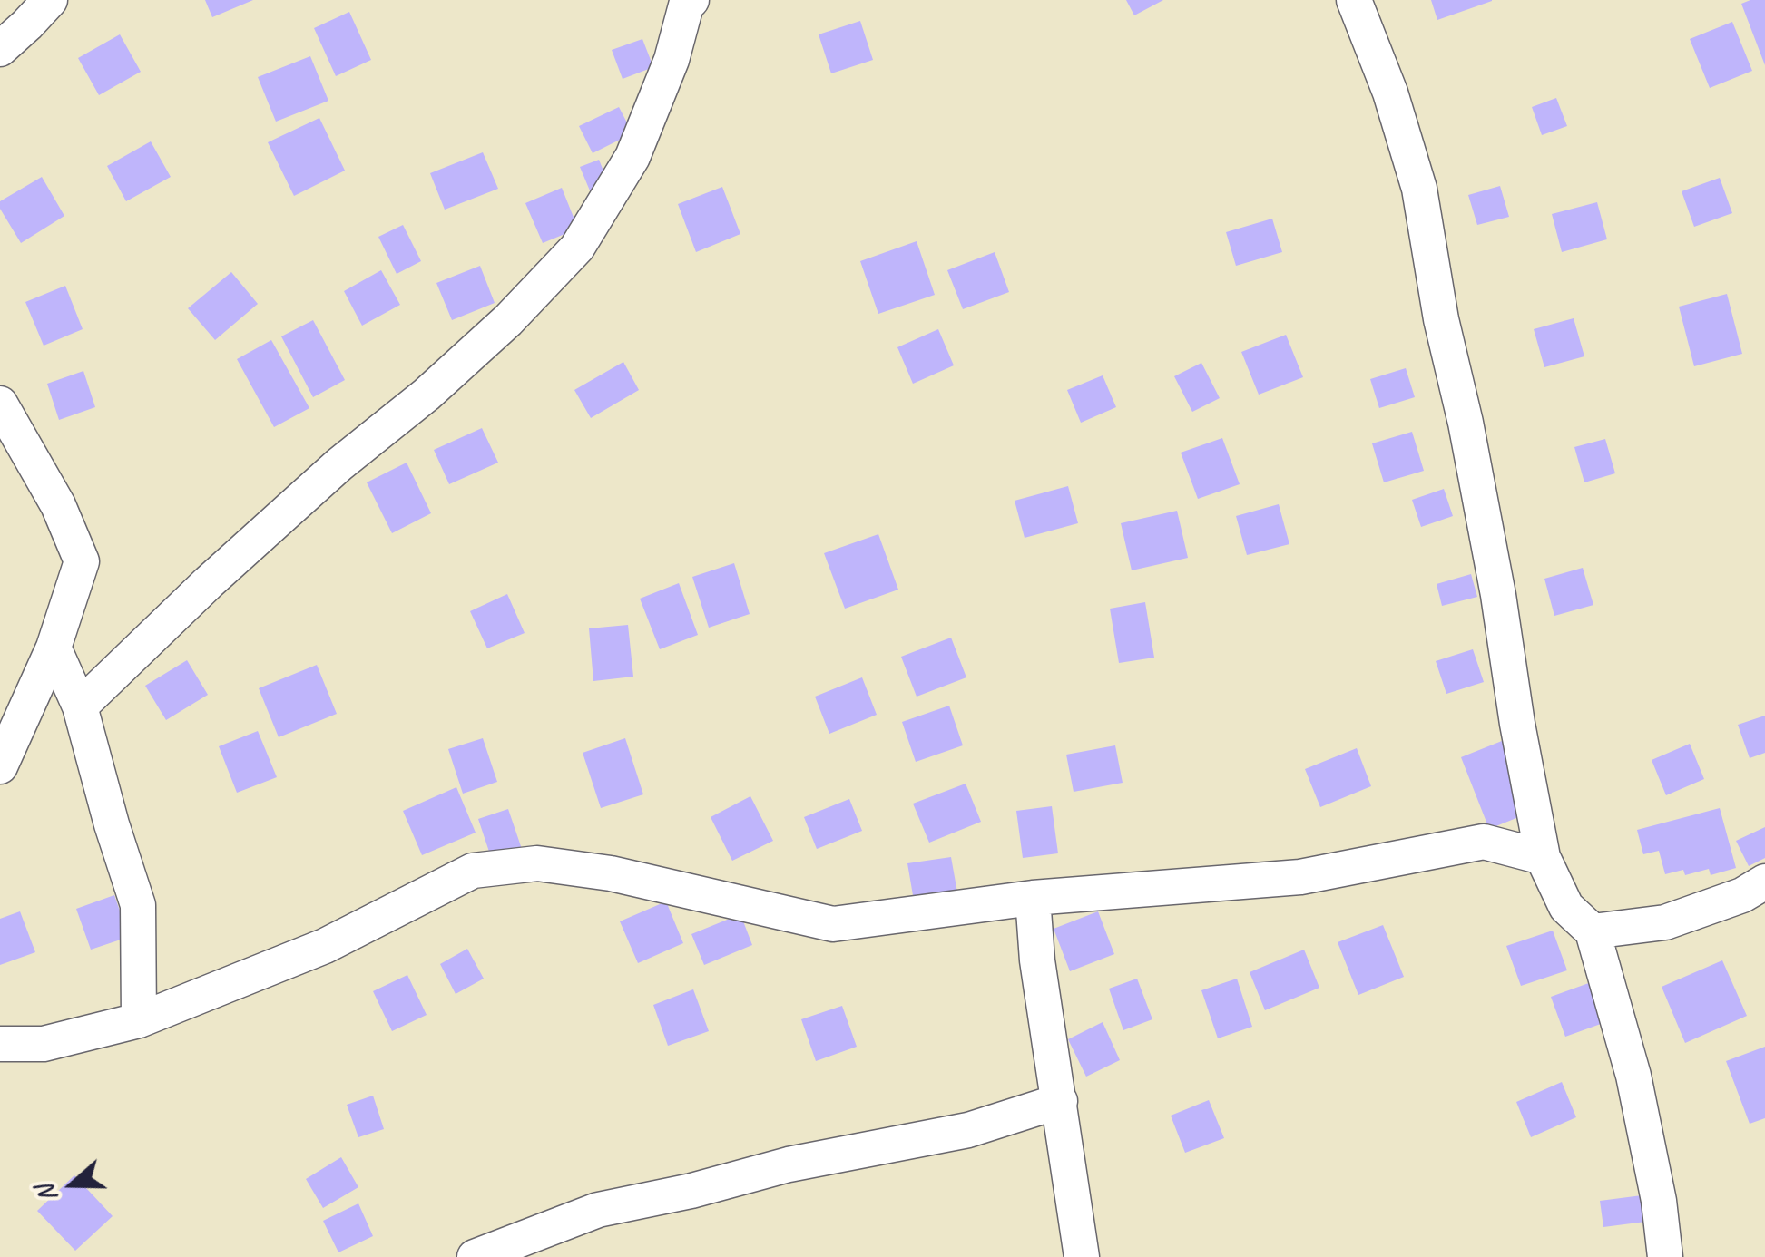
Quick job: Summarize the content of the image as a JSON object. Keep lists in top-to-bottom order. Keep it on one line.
{"north":"left"}
